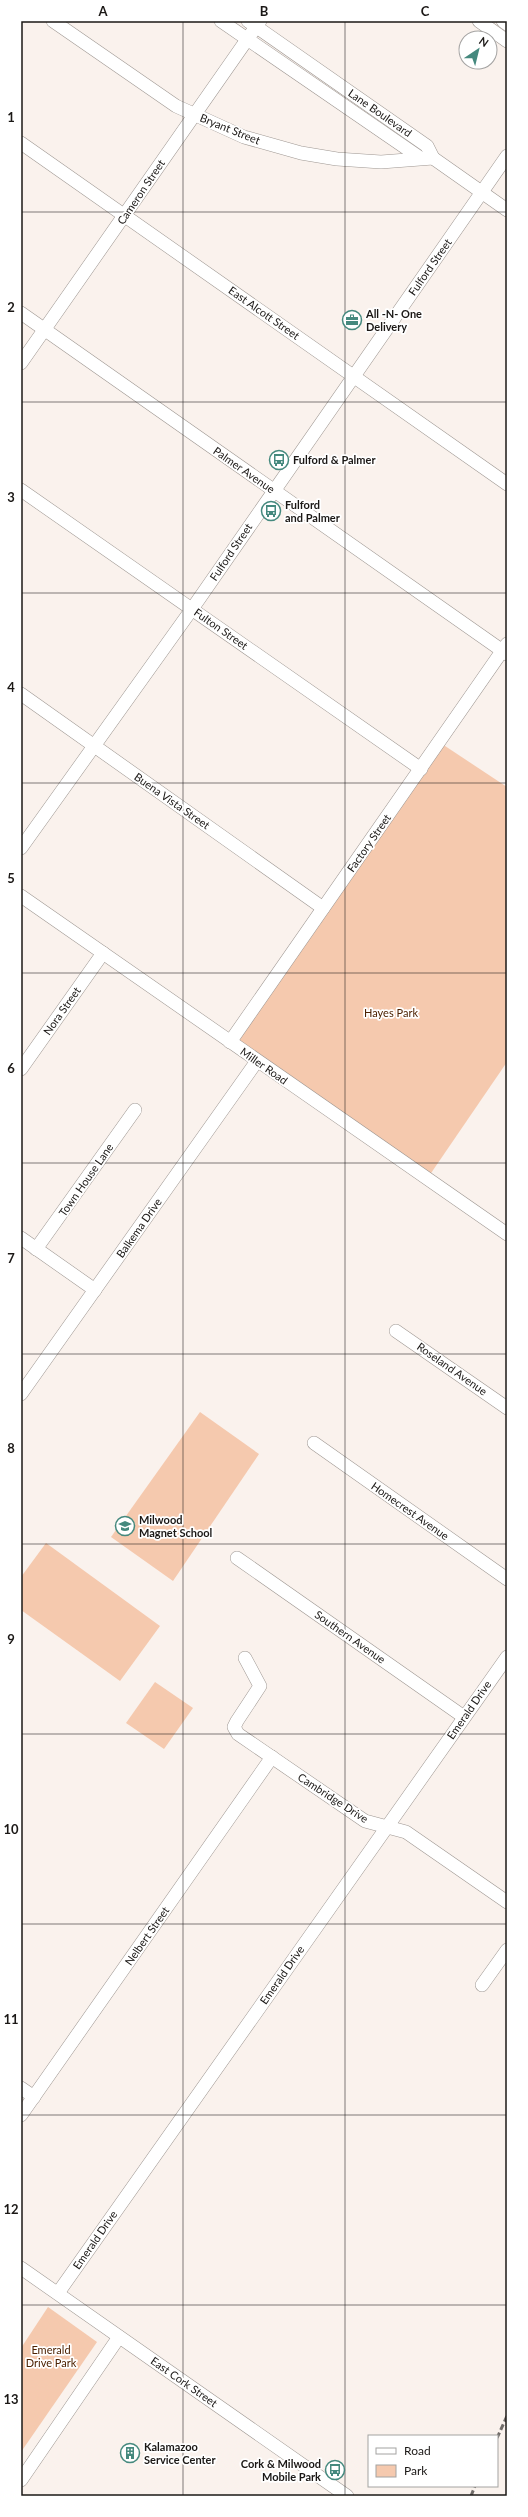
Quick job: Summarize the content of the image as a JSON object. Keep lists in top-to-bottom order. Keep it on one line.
{"streets":{"street":["Lane Boulevard","Bryant Street","Cameron Street","Fulford Street","East Alcott Street","Palmer Avenue","Fulton Street","Buena Vista Street","Factory Street","Nora Street","Miller Road","Town House Lane","Balkema Drive","Roseland Avenue","Homecrest Avenue","Southern Avenue","Emerald Drive","Cambridge Drive","Nelbert Street","East Cork Street"]},"crossings":[["Lane Boulevard","Bryant Street"],["Lane Boulevard","Cameron Street"],["Lane Boulevard","Fulford Street"],["Bryant Street","Cameron Street"],["Cameron Street","East Alcott Street"],["Cameron Street","Palmer Avenue"],["Fulford Street","East Alcott Street"],["Fulford Street","Palmer Avenue"],["Fulford Street","Fulton Street"],["Fulford Street","Buena Vista Street"],["Palmer Avenue","Factory Street"],["Fulton Street","Factory Street"],["Buena Vista Street","Factory Street"],["Factory Street","Miller Road"],["Nora Street","Miller Road"],["Miller Road","Balkema Drive"],["Southern Avenue","Emerald Drive"],["Emerald Drive","Cambridge Drive"],["Emerald Drive","East Cork Street"],["Cambridge Drive","Nelbert Street"]],"parks":["Hayes Park","Emerald Drive Park"],"places":{"office":["All -N- One Delivery"],"bus stop":["Fulford & Palmer","Fulford and Palmer","Cork & Milwood Mobile Park"],"school or university":["Milwood Magnet School"],"building":["Kalamazoo Service Center"]},"legend":["Road","Park"],"north":"top right","grid":{"columns":["A","B","C"],"rows":["1","2","3","4","5","6","7","8","9","10","11","12","13"]}}
